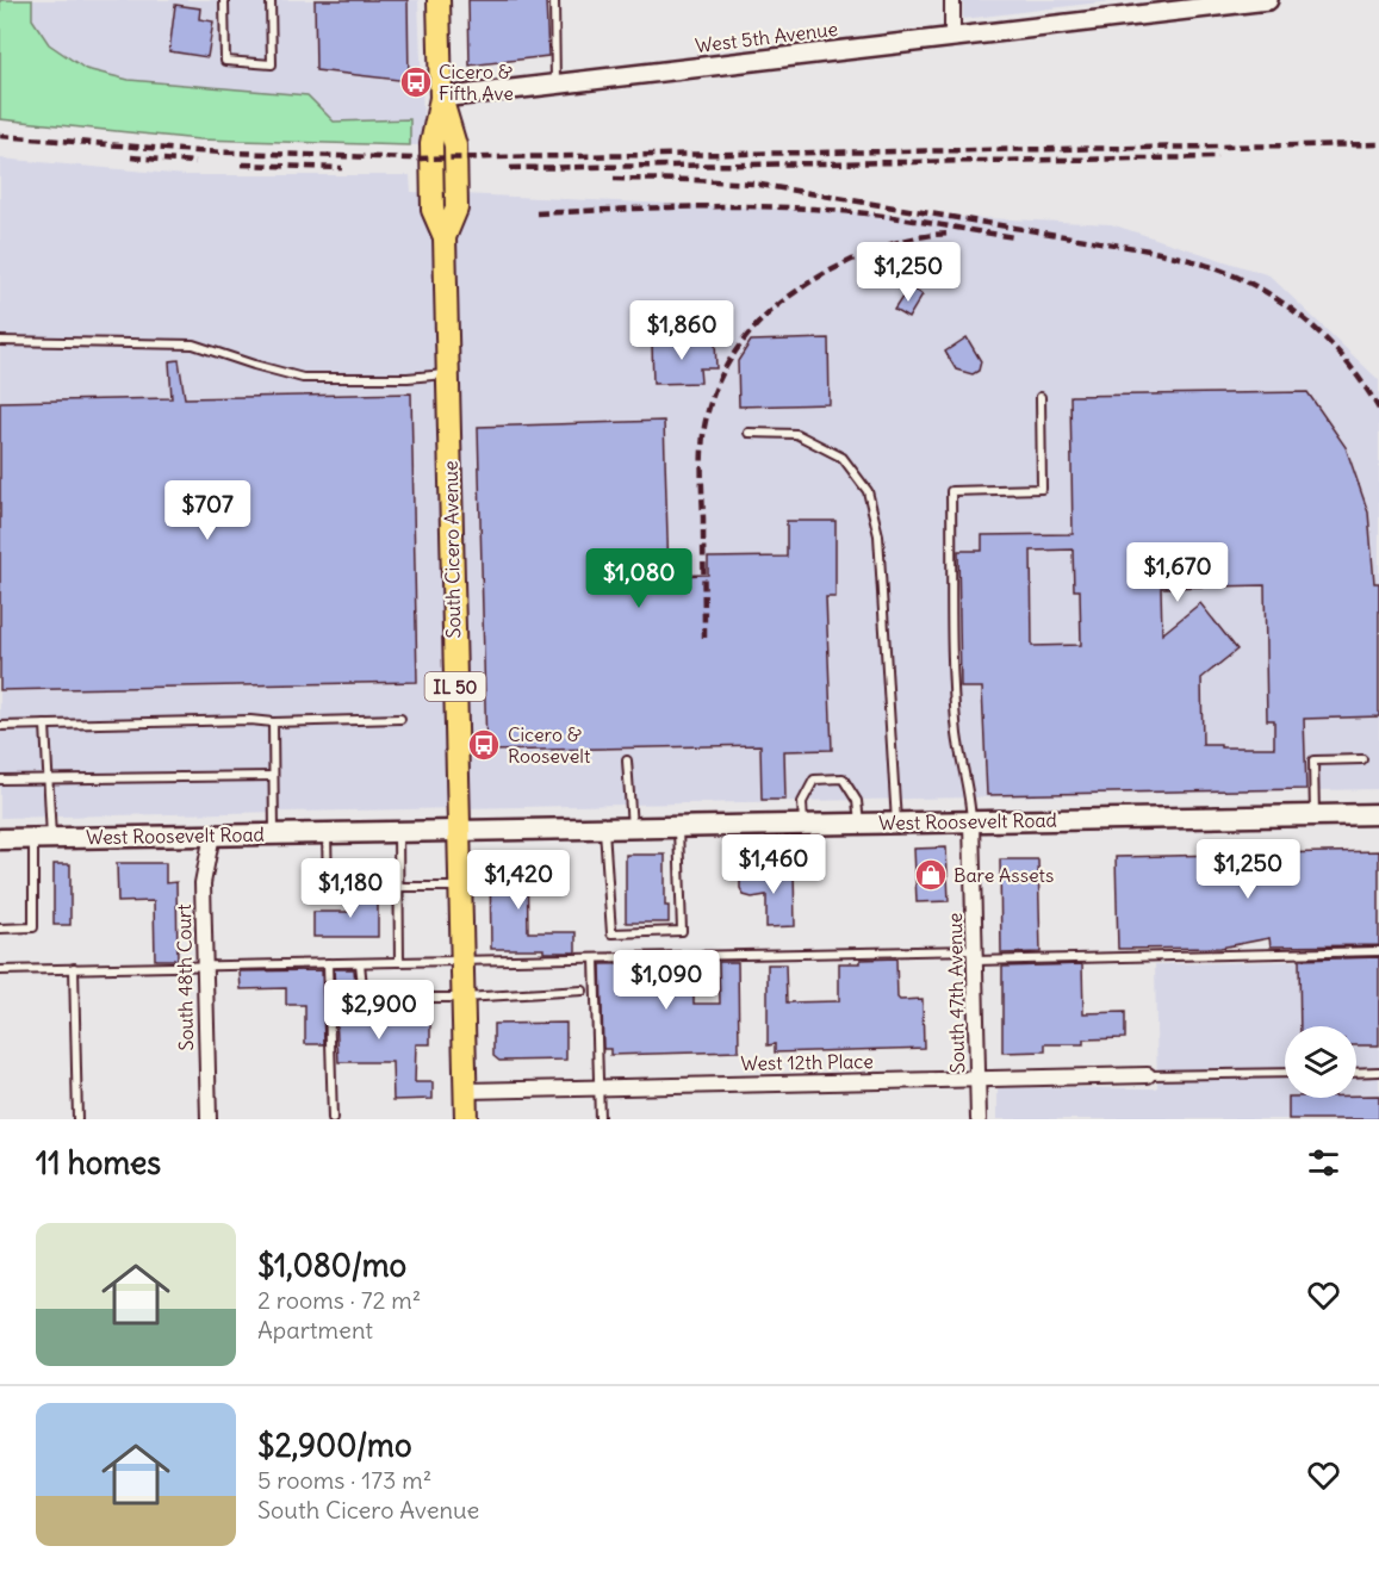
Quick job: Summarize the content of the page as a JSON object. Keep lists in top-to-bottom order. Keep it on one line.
{"streets":{"main road":["South Cicero Avenue","IL 50","West Roosevelt Road"],"street":["West 5th Avenue","South 48th Court","South 47th Avenue","West 12th Place"]},"crossings":[["West 5th Avenue","South Cicero Avenue"],["South Cicero Avenue","West Roosevelt Road"],["South Cicero Avenue","West 12th Place"],["West Roosevelt Road","South 48th Court"],["West Roosevelt Road","South 47th Avenue"],["South 47th Avenue","West 12th Place"]],"places":{"bus stop":["Cicero & Fifth Ave","Cicero & Roosevelt"],"shop":["Bare Assets"]},"page":{"price":["$1,250","$1,860","$707","$1,670","$1,080","$1,460","$1,250","$1,420","$1,180","$1,090","$2,900"],"heading":"11 homes","list":[{"name":"$1,080/mo","note":"2 rooms · 72 m² · Apartment"},{"name":"$2,900/mo","note":"5 rooms · 173 m² · South Cicero Avenue"}]}}
